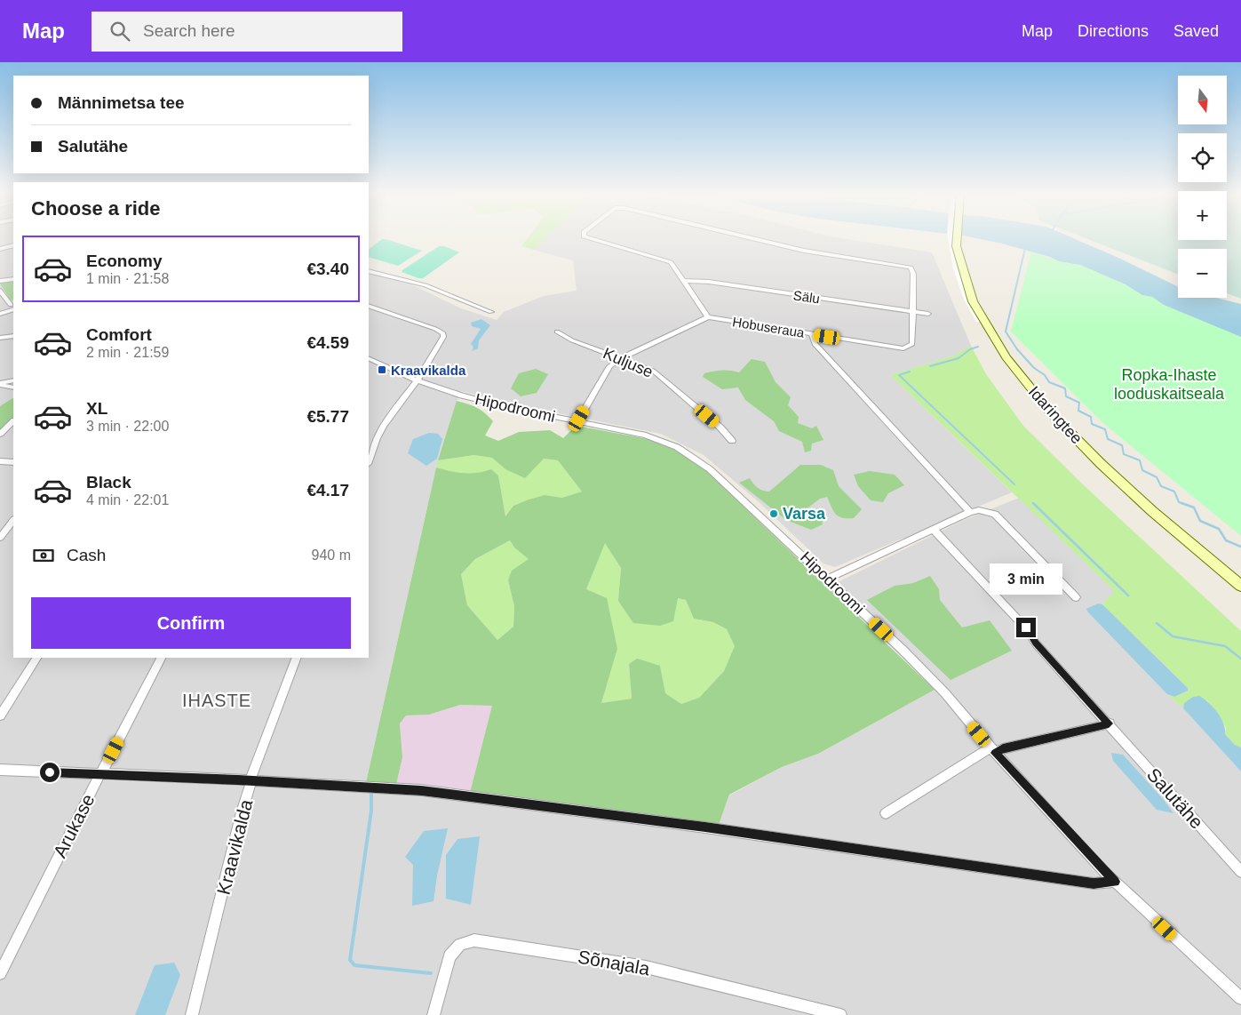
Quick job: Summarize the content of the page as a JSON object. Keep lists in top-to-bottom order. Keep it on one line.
{"streets":{"main road":["Idaringtee"],"street":["Sälu","Hobuseraua","Kuljuse","Hipodroomi","Salutähe","Arukase","Kraavikalda","Sõnajala"]},"crossings":[["Sälu","Hobuseraua"]],"districts":["IHASTE"],"parks":["Ropka-Ihaste looduskaitseala"],"places":{"transit":["Kraavikalda"],"other":["Varsa"]},"north":"bottom","page":{"header":"Map","search":"Search here","nav":["Map","Directions","Saved"],"map_buttons":["+","−"],"banner":["Männimetsa tee","Salutähe"],"heading":"Choose a ride","list":[{"name":"Economy","note":"1 min · 21:58","value":"€3.40"},{"name":"Comfort","note":"2 min · 21:59","value":"€4.59"},{"name":"XL","note":"3 min · 22:00","value":"€5.77"},{"name":"Black","note":"4 min · 22:01","value":"€4.17"}],"pay":["Cash","940 m"],"bubble":"3 min","buttons":"Confirm"}}
